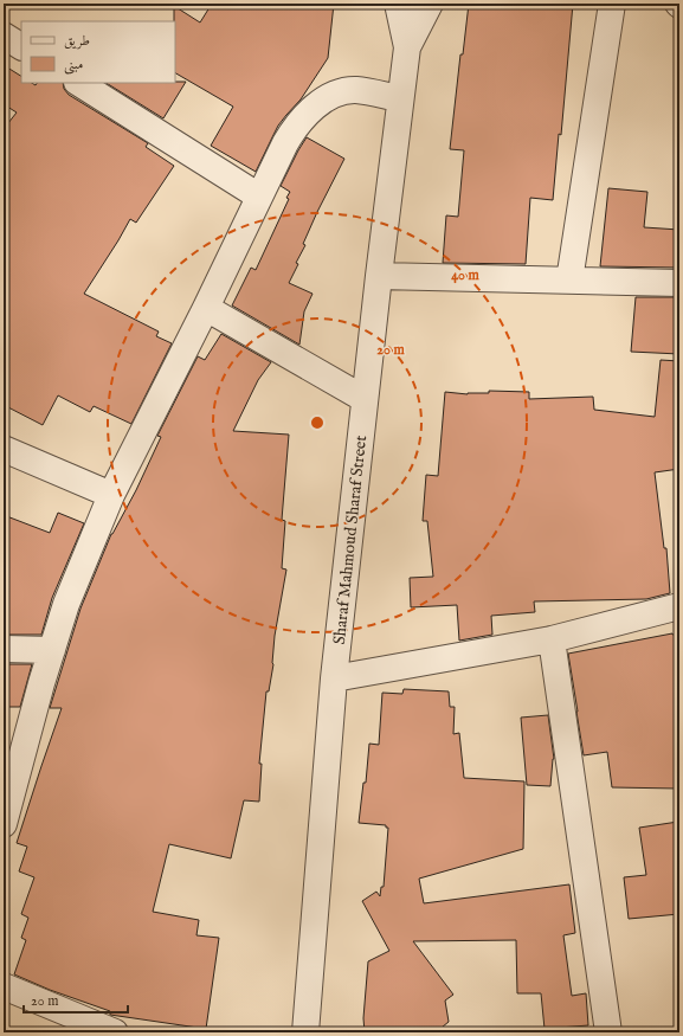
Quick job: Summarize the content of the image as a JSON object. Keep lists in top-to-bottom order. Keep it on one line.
{"streets":{"street":["Sharaf Mahmoud Sharaf Street"]},"legend":["طريق","مبنى"],"scale_bar":"20 m","rings":["40 m","20 m"]}
